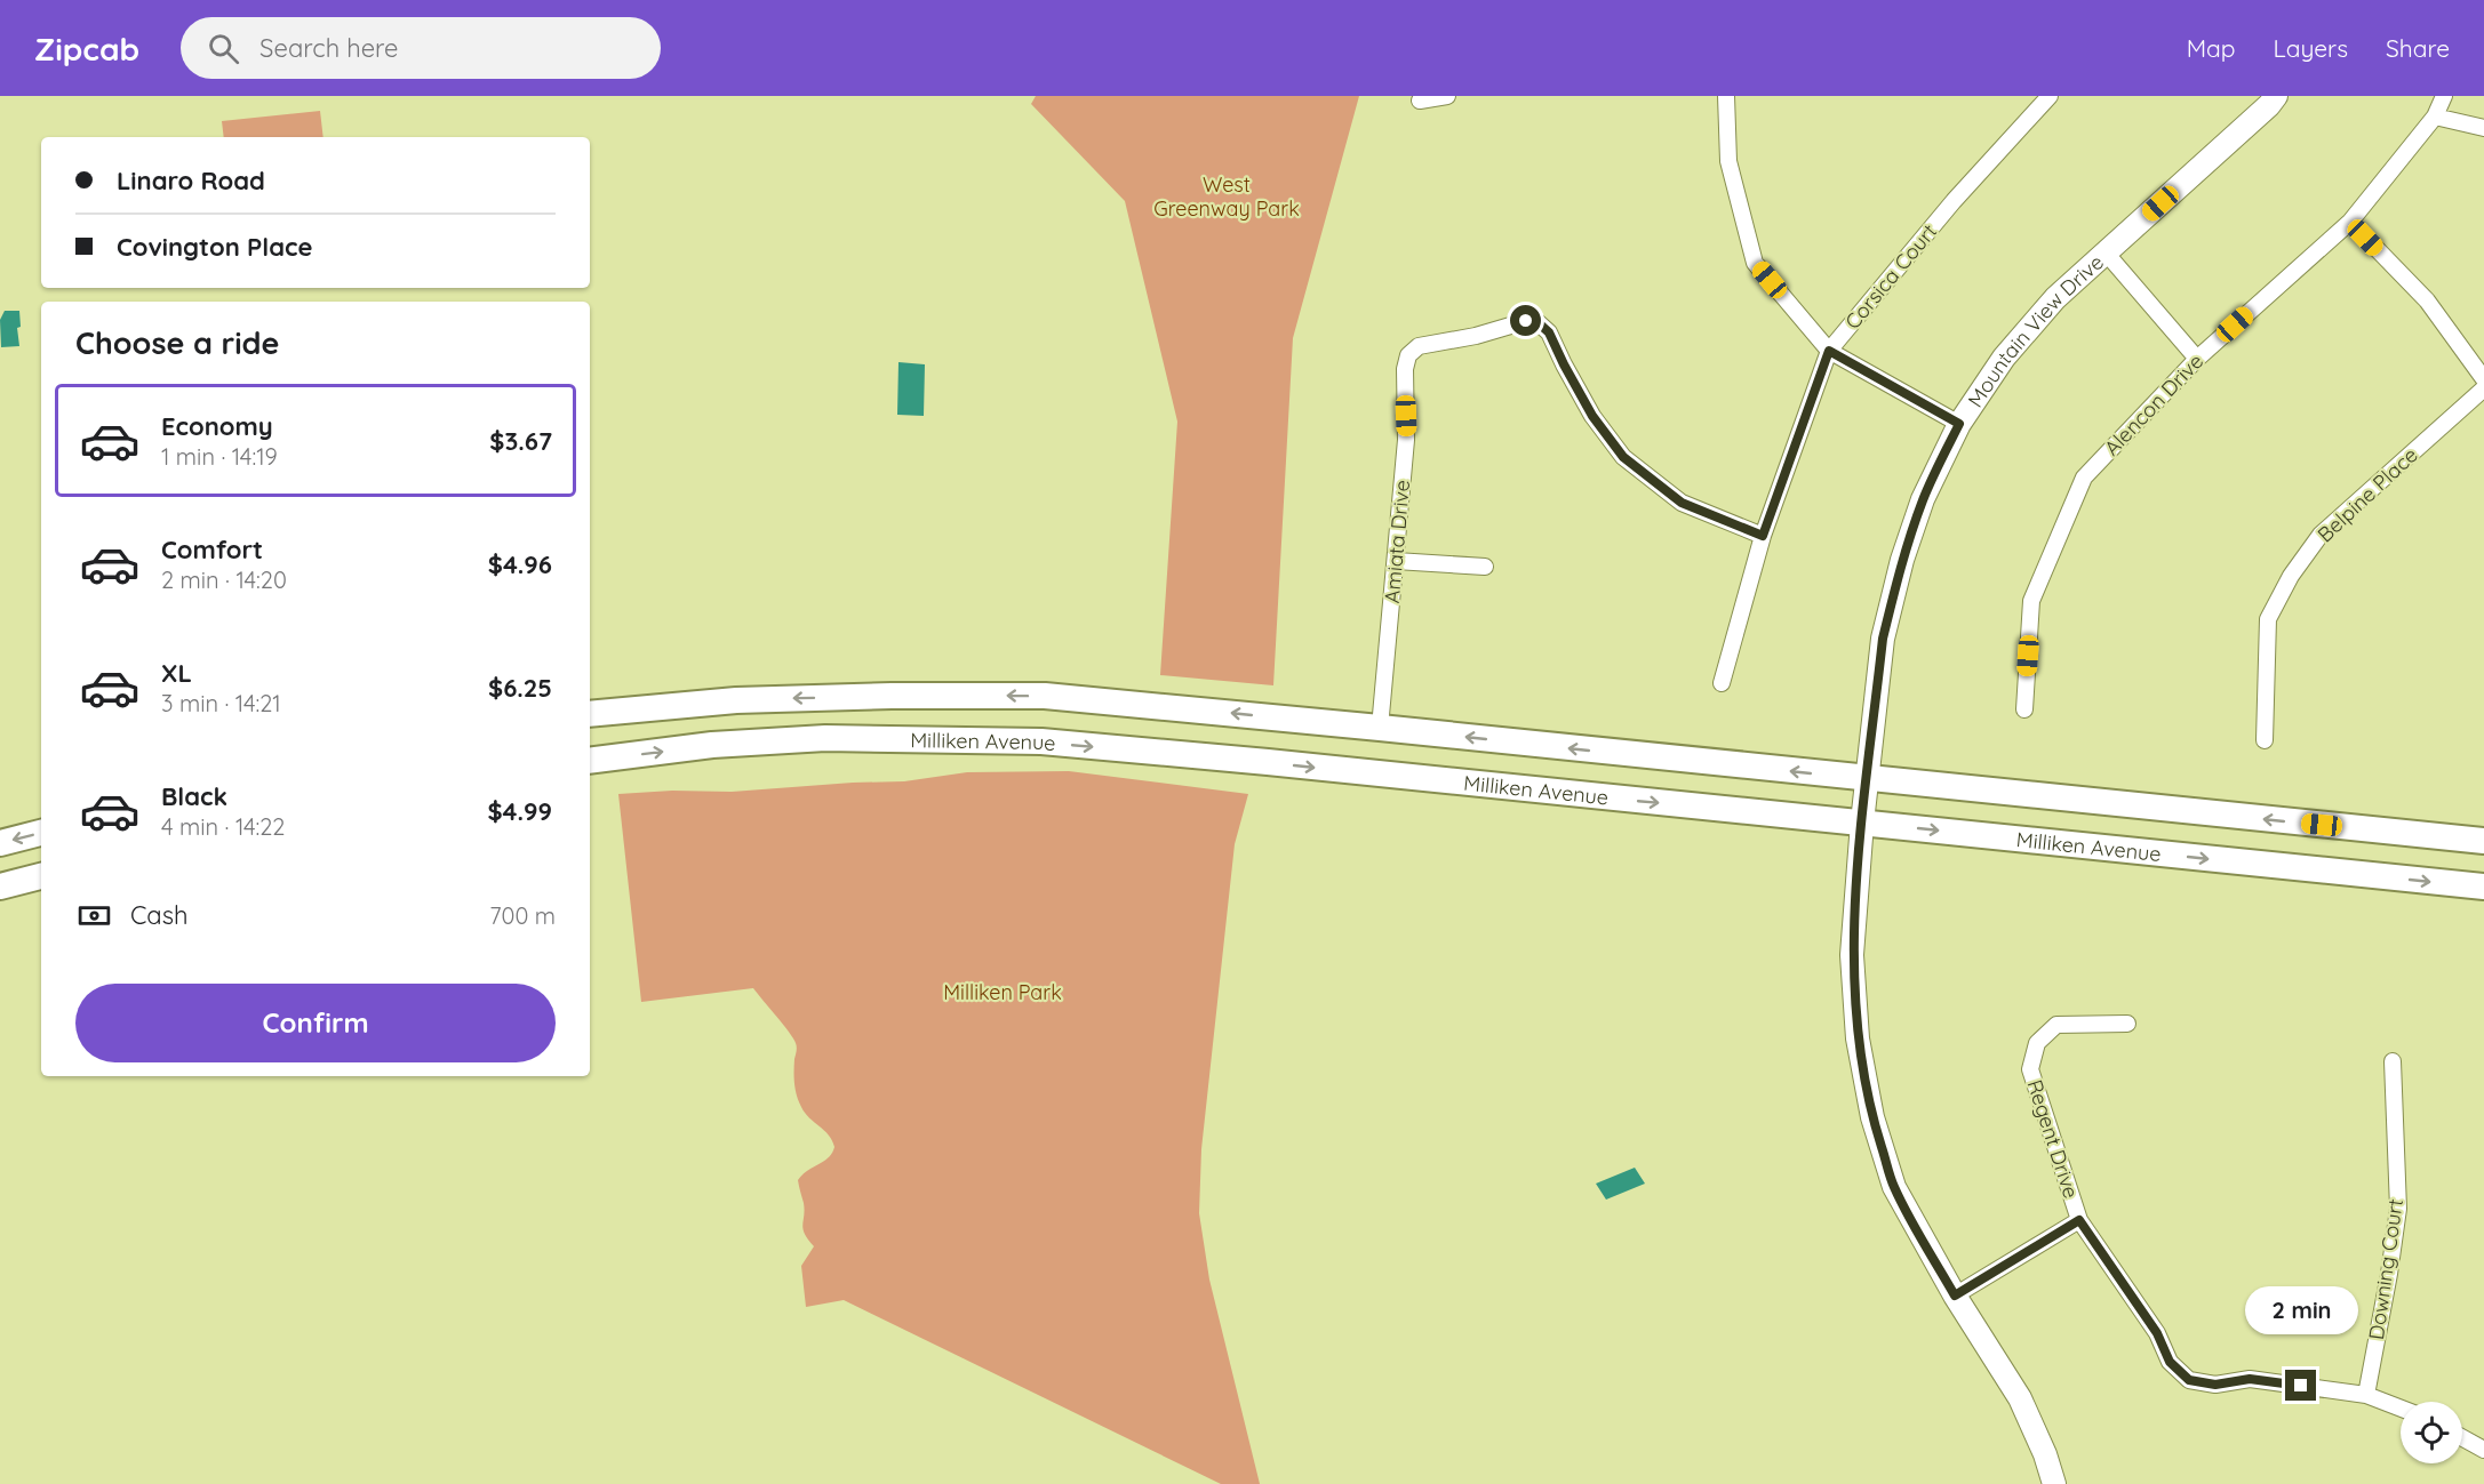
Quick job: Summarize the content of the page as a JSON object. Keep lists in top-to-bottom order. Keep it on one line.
{"streets":{"main road":["Milliken Avenue"],"street":["Corsica Court","Mountain View Drive","Alencon Drive","Belpine Place","Amiata Drive","Regent Drive","Downing Court"]},"crossings":[["Corsica Court","Amiata Drive"],["Mountain View Drive","Milliken Avenue"],["Regent Drive","Downing Court"]],"parks":["West Greenway Park","Milliken Park"],"page":{"header":"Zipcab","search":"Search here","nav":["Map","Layers","Share"],"banner":["Linaro Road","Covington Place"],"heading":"Choose a ride","list":[{"name":"Economy","note":"1 min · 14:19","value":"$3.67"},{"name":"Comfort","note":"2 min · 14:20","value":"$4.96"},{"name":"XL","note":"3 min · 14:21","value":"$6.25"},{"name":"Black","note":"4 min · 14:22","value":"$4.99"}],"pay":["Cash","700 m"],"buttons":"Confirm","bubble":"2 min"}}
